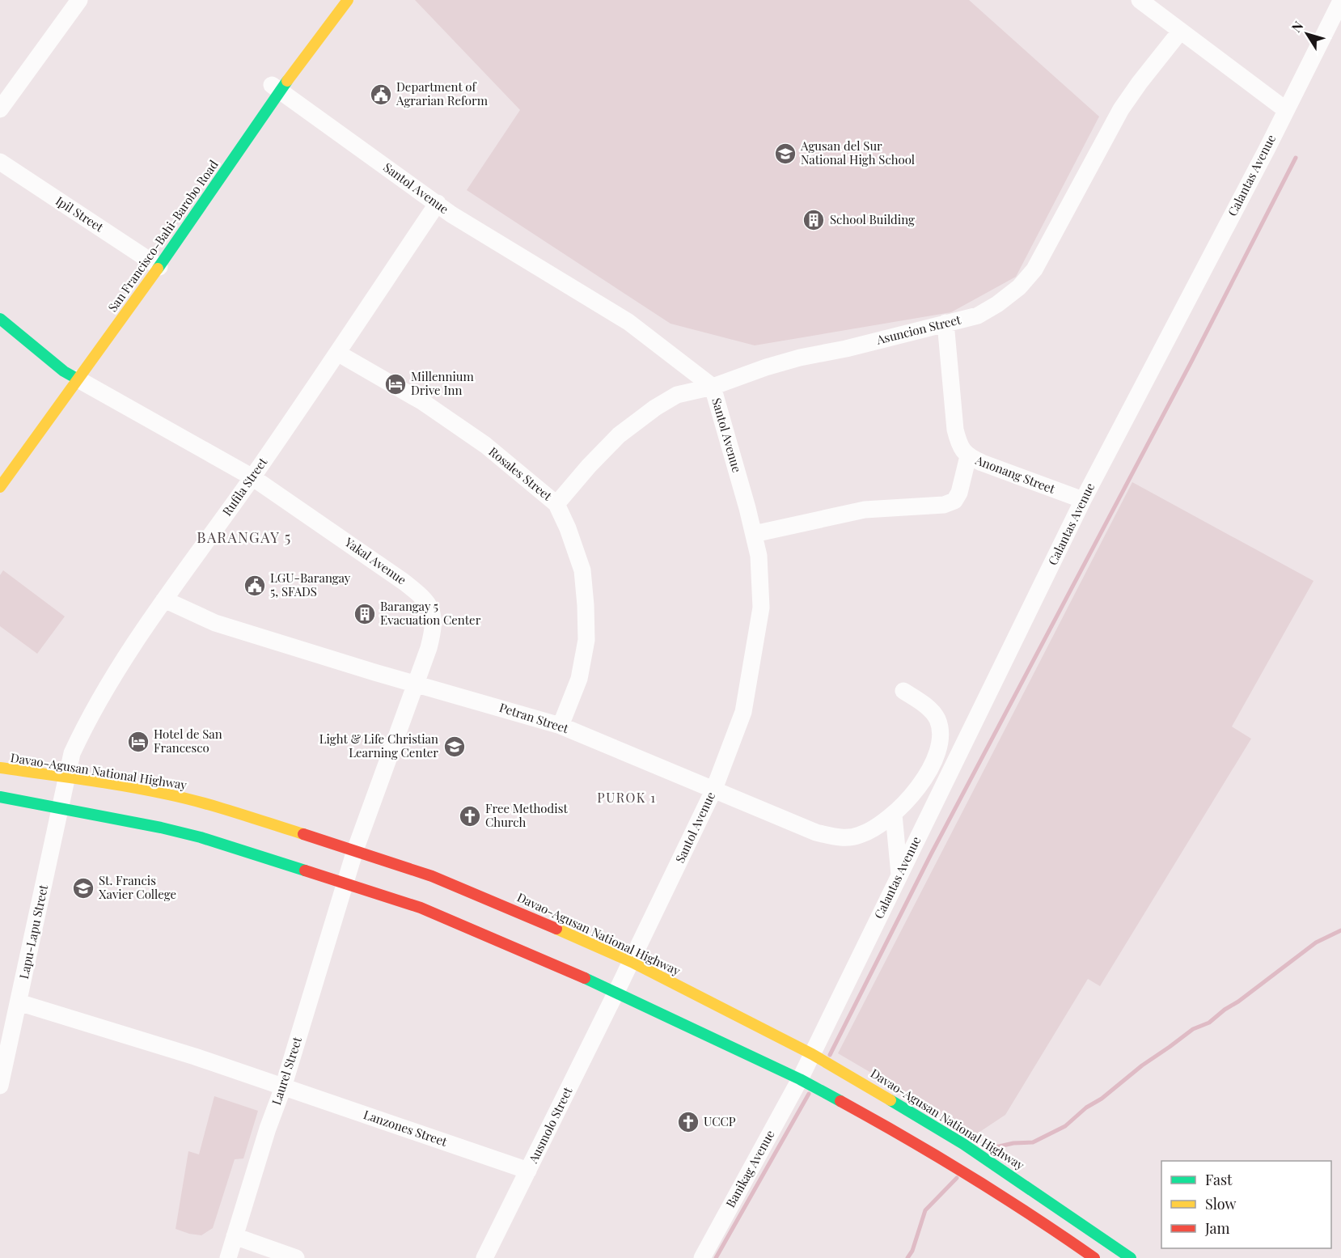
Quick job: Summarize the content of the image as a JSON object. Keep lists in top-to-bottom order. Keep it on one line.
{"streets":{"main road":["San Francisco-Bahi-Barobo Road","Davao-Agusan National Highway"],"street":["Calantas Avenue","Santol Avenue","Ipil Street","Asuncion Street","Rosales Street","Anonang Street","Rufila Street","Yakal Avenue","Petran Street","Lapu-Lapu Street","Laurel Street","Ausmolo Street","Lanzones Street","Banikag Avenue"]},"crossings":[["Calantas Avenue","Anonang Street"],["Calantas Avenue","Davao-Agusan National Highway"],["Calantas Avenue","Banikag Avenue"],["Santol Avenue","San Francisco-Bahi-Barobo Road"],["Santol Avenue","Asuncion Street"],["Santol Avenue","Rufila Street"],["Santol Avenue","Petran Street"],["Santol Avenue","Davao-Agusan National Highway"],["Santol Avenue","Ausmolo Street"],["Ipil Street","San Francisco-Bahi-Barobo Road"],["San Francisco-Bahi-Barobo Road","Yakal Avenue"],["Asuncion Street","Rosales Street"],["Asuncion Street","Anonang Street"],["Rosales Street","Rufila Street"],["Rosales Street","Petran Street"],["Rufila Street","Yakal Avenue"],["Rufila Street","Petran Street"],["Rufila Street","Davao-Agusan National Highway"],["Rufila Street","Lapu-Lapu Street"],["Yakal Avenue","Petran Street"],["Yakal Avenue","Davao-Agusan National Highway"],["Yakal Avenue","Laurel Street"],["Davao-Agusan National Highway","Lapu-Lapu Street"],["Lapu-Lapu Street","Lanzones Street"],["Laurel Street","Lanzones Street"],["Ausmolo Street","Lanzones Street"]],"districts":["BARANGAY 5","PUROK 1"],"places":{"public building":["Department of Agrarian Reform","LGU-Barangay 5, SFADS"],"school or university":["Agusan del Sur National High School","Light & Life Christian Learning Center","St. Francis Xavier College"],"building":["School Building","Barangay 5 Evacuation Center"],"hotel":["Millennium Drive Inn","Hotel de San Francesco"],"church":["Free Methodist Church","UCCP"]},"legend":["Fast","Slow","Jam"],"north":"top left"}
